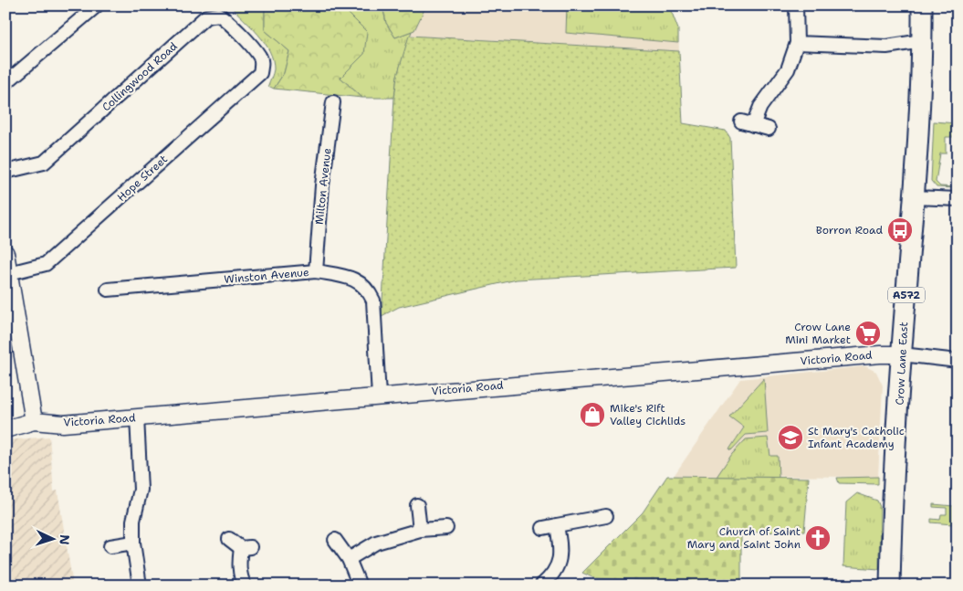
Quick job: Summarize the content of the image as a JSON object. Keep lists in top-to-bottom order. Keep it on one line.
{"streets":{"main road":["A572","Crow Lane East"],"street":["Collingwood Road","Hope Street","Milton Avenue","Winston Avenue","Victoria Road"]},"crossings":[["Collingwood Road","Hope Street"],["Milton Avenue","Winston Avenue"],["Winston Avenue","Victoria Road"],["Victoria Road","Crow Lane East"]],"places":{"bus stop":["Borron Road"],"supermarket":["Crow Lane Mini Market"],"shop":["Mike's Rift Valley Cichlids"],"school or university":["St Mary's Catholic Infant Academy"],"church":["Church of Saint Mary and Saint John"]},"north":"right"}
